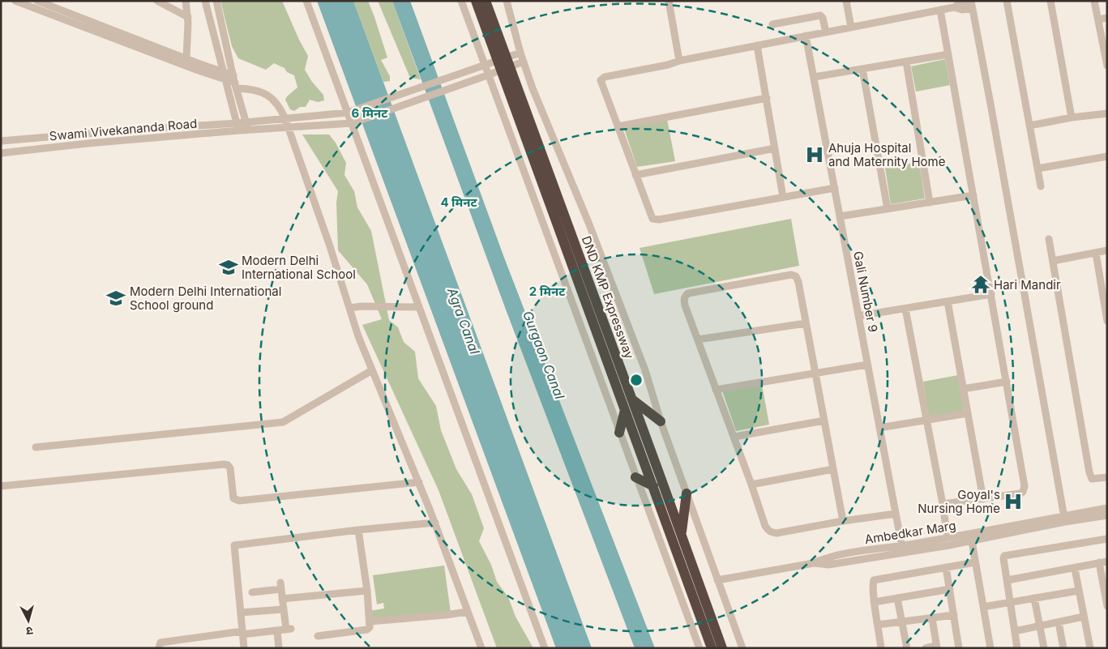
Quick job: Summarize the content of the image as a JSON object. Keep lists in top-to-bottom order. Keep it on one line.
{"streets":{"highway":["DND KMP Expressway"],"street":["Swami Vivekananda Road","Gali Number 9","Ambedkar Marg"]},"crossings":[["Gali Number 9","Ambedkar Marg"]],"water":["Agra Canal","Gurgaon Canal"],"places":{"hospital":["Ahuja Hospital and Maternity Home","Goyal's Nursing Home"],"school or university":["Modern Delhi International School","Modern Delhi International School ground"],"temple":["Hari Mandir"]},"north":"bottom","rings":["6 मिनट","4 मिनट","2 मिनट"]}
